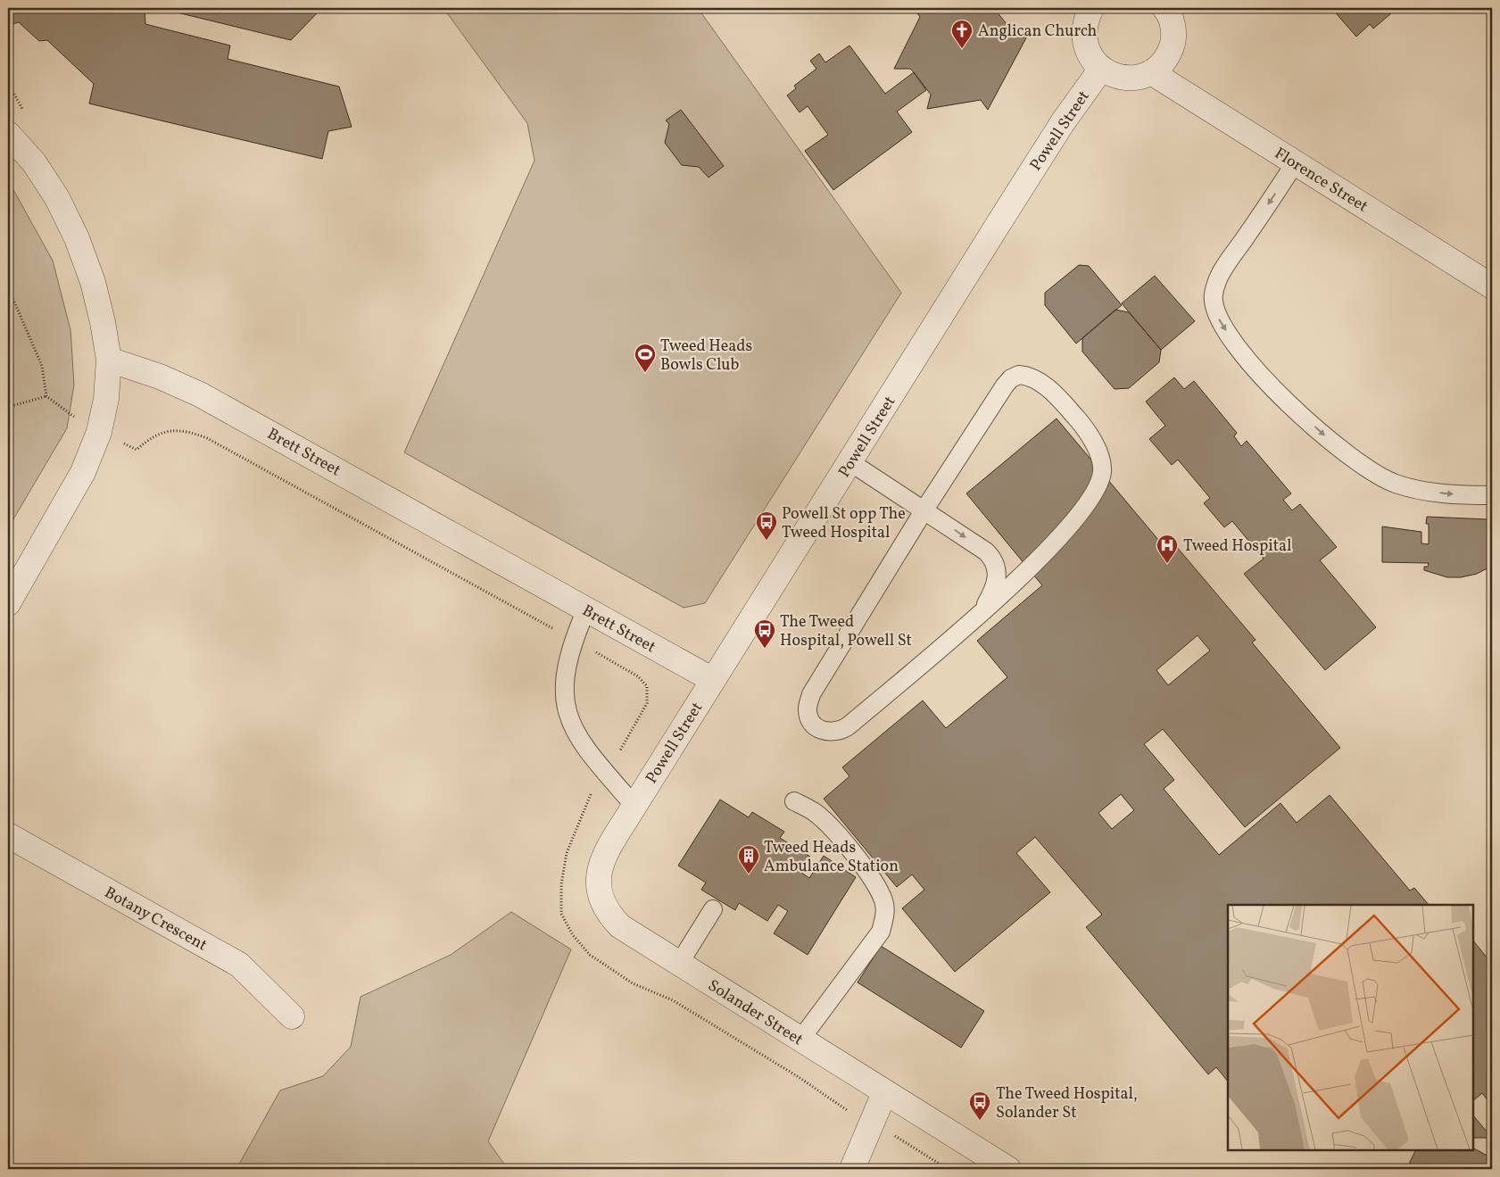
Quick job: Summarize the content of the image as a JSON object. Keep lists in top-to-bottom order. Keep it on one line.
{"streets":{"street":["Powell Street","Florence Street","Brett Street","Botany Crescent","Solander Street"]},"crossings":[["Powell Street","Brett Street"],["Powell Street","Solander Street"]],"places":{"church":["Anglican Church"],"sports":["Tweed Heads Bowls Club"],"bus stop":["Powell St opp The Tweed Hospital","The Tweed Hospital, Powell St","The Tweed Hospital, Solander St"],"hospital":["Tweed Hospital"],"building":["Tweed Heads Ambulance Station"]}}
